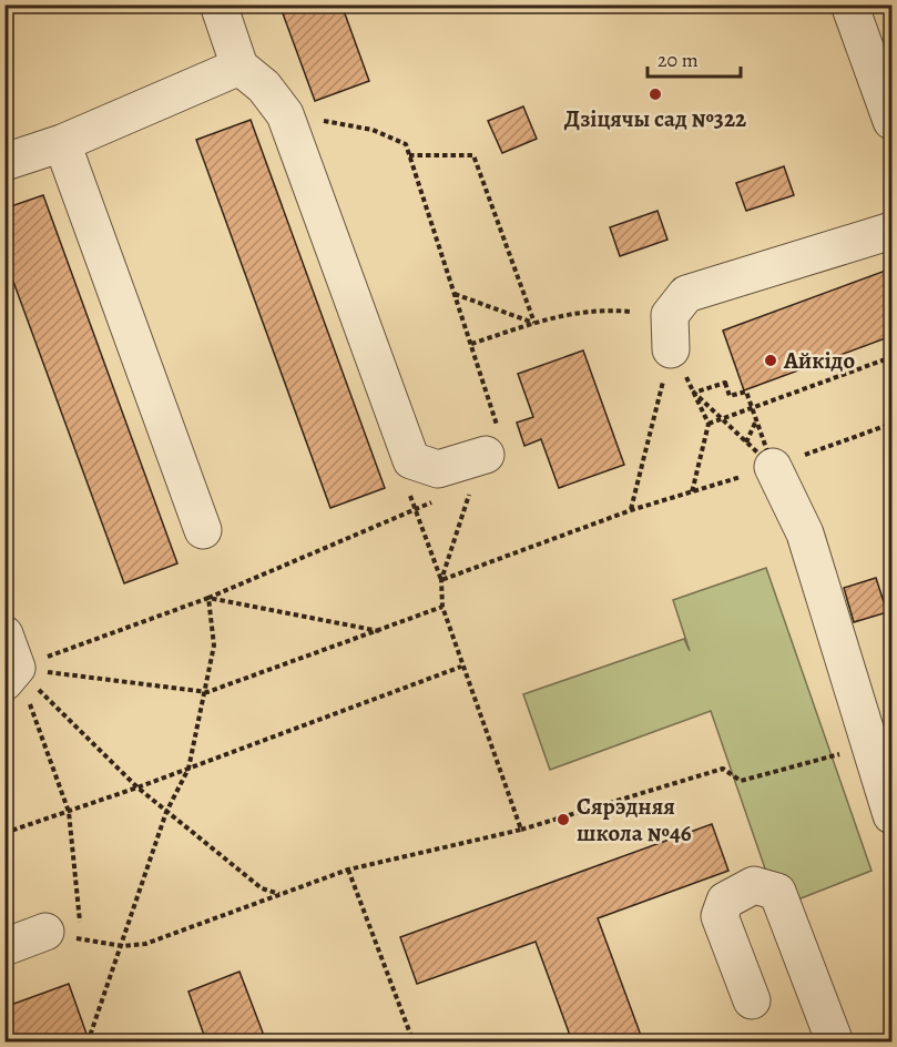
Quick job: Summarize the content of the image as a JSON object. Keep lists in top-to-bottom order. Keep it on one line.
{"places":["Дзіцячы сад №322","Айкідо","Сярэдняя школа №46"],"scale_bar":"20 m"}
